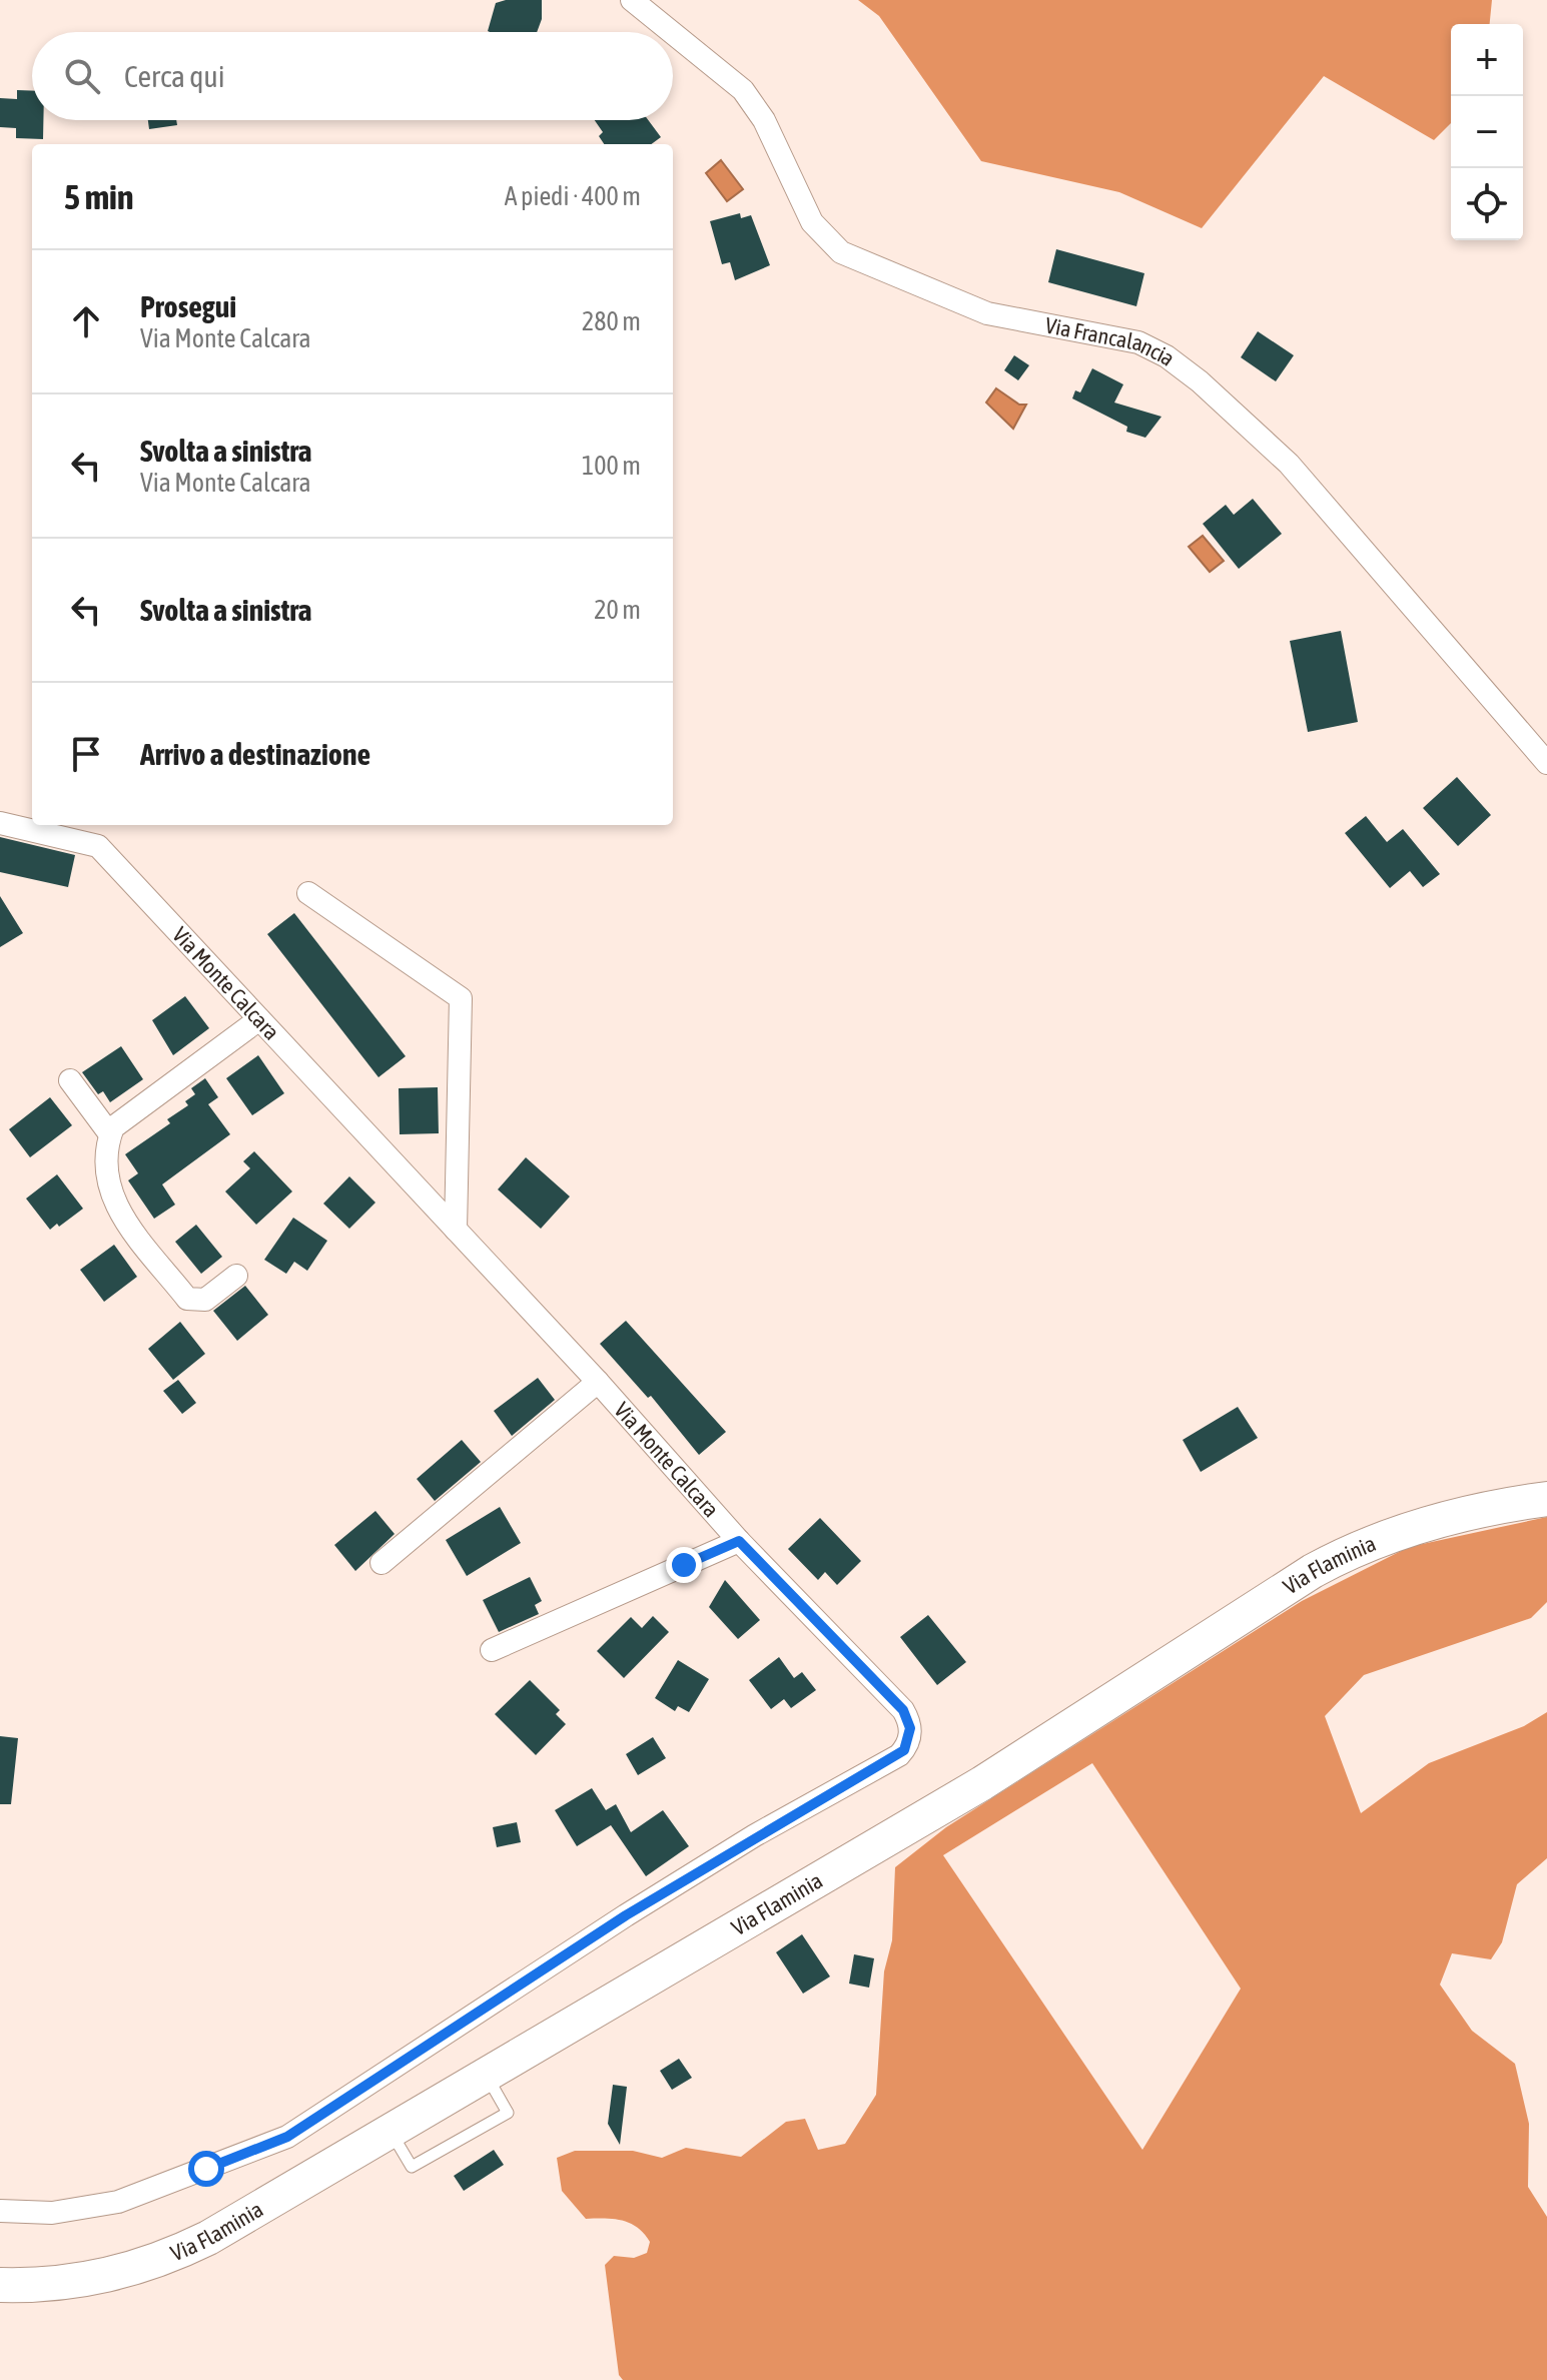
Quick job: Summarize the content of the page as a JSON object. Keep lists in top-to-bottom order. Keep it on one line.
{"streets":{"main road":["Via Flaminia"],"street":["Via Francalancia","Via Monte Calcara"]},"page":{"map_buttons":["+","−"],"search":"Cerca qui","heading":["5 min","A piedi · 400 m"],"list":[["Prosegui","Via Monte Calcara","280 m"],["Svolta a sinistra","Via Monte Calcara","100 m"],["Svolta a sinistra","20 m"],"Arrivo a destinazione"]}}
